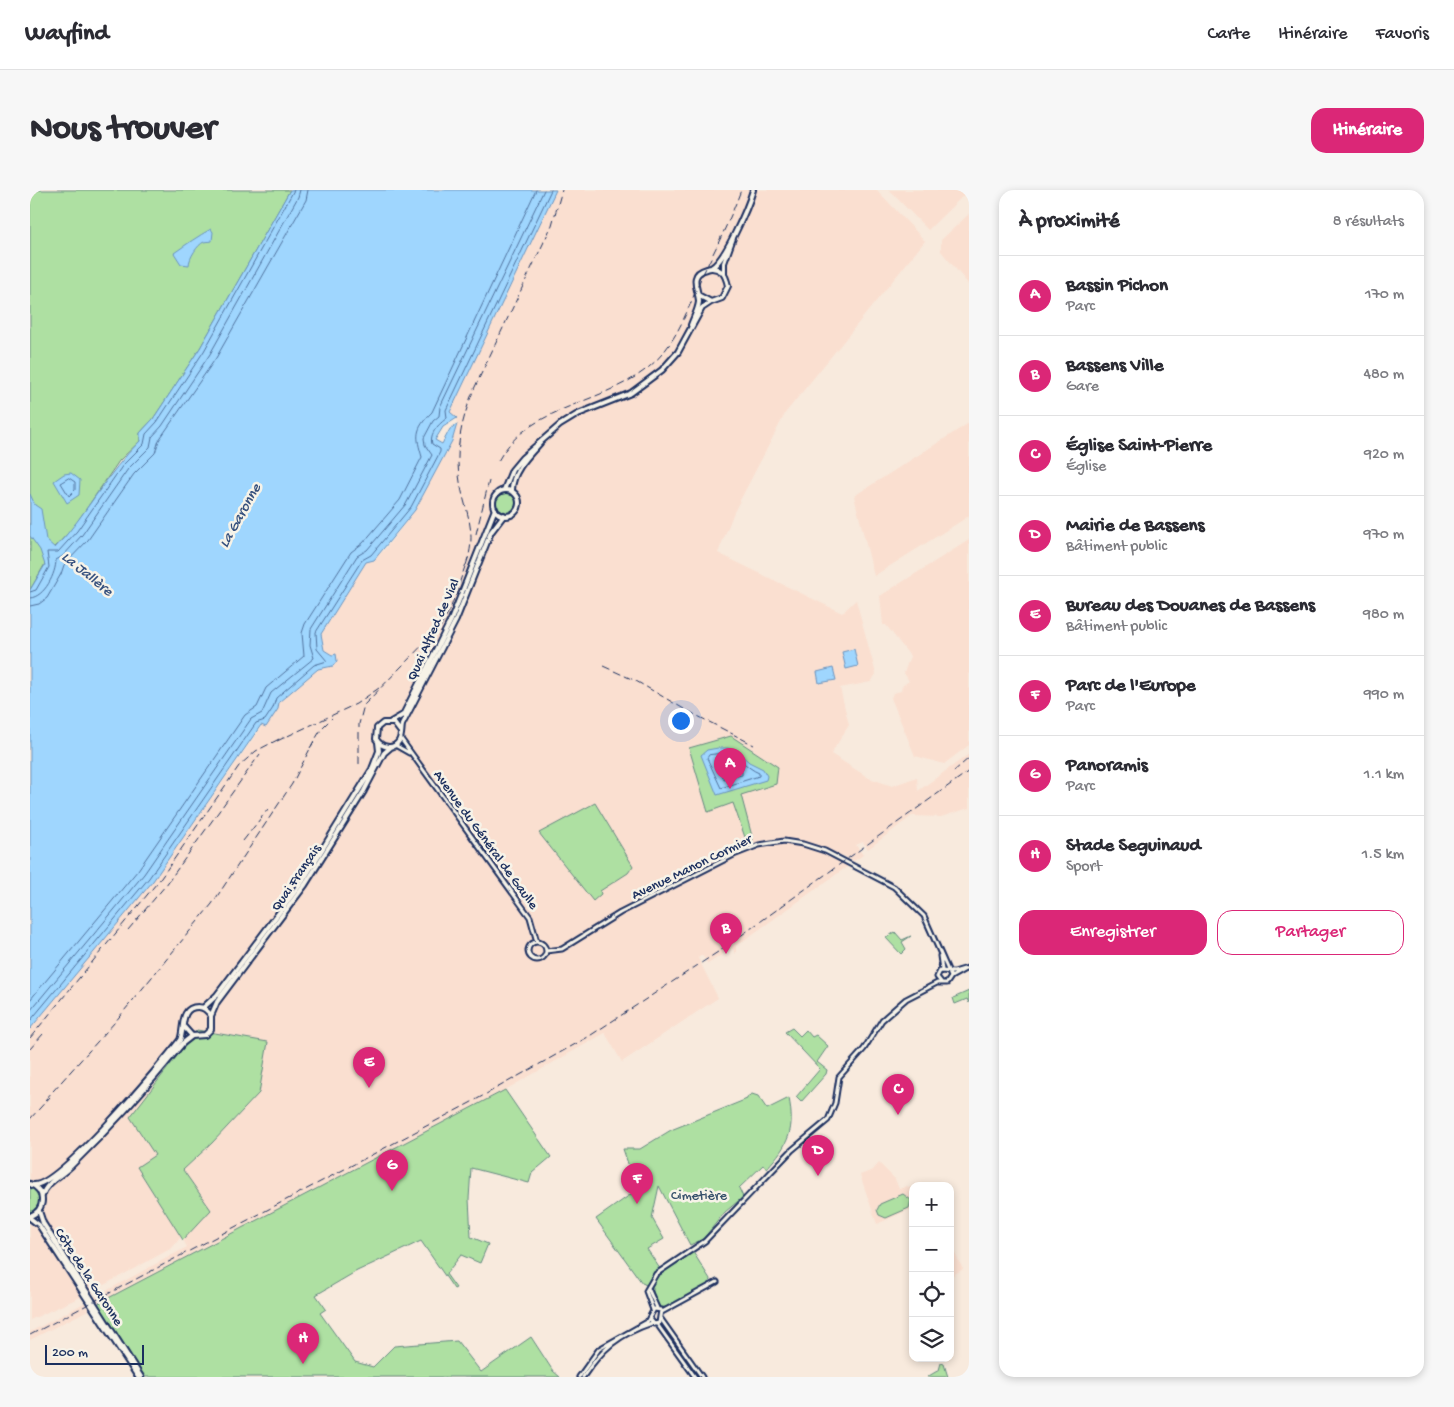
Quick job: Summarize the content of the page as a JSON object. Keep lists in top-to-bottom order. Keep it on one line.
{"streets":{"main road":["Quai Alfred de Vial","Quai Français","Côte de la Garonne"],"street":["Avenue du Général de Gaulle","Avenue Manon Cormier"]},"crossings":[["Quai Alfred de Vial","Avenue du Général de Gaulle"],["Quai Alfred de Vial","Quai Français"],["Avenue du Général de Gaulle","Avenue Manon Cormier"],["Avenue du Général de Gaulle","Quai Français"]],"water":["La Garonne","La Jallère"],"parks":["Cimetière"],"scale_bar":"200 m","page":{"header":"Wayfind","nav":["Carte","Itinéraire","Favoris"],"buttons":["Itinéraire",["Enregistrer","Partager"]],"title":"Nous trouver","heading":["À proximité","8 résultats"],"list":[{"mark":"A","name":"Bassin Pichon","note":"Parc","value":"170 m"},{"mark":"B","name":"Bassens Ville","note":"Gare","value":"480 m"},{"mark":"C","name":"Église Saint-Pierre","note":"Église","value":"920 m"},{"mark":"D","name":"Mairie de Bassens","note":"Bâtiment public","value":"970 m"},{"mark":"E","name":"Bureau des Douanes de Bassens","note":"Bâtiment public","value":"980 m"},{"mark":"F","name":"Parc de l'Europe","note":"Parc","value":"990 m"},{"mark":"G","name":"Panoramis","note":"Parc","value":"1.1 km"},{"mark":"H","name":"Stade Seguinaud","note":"Sport","value":"1.5 km"}],"pins":["A","B","E","C","D","G","F","H"],"map_buttons":["+","−"],"scale":"200 m"}}
